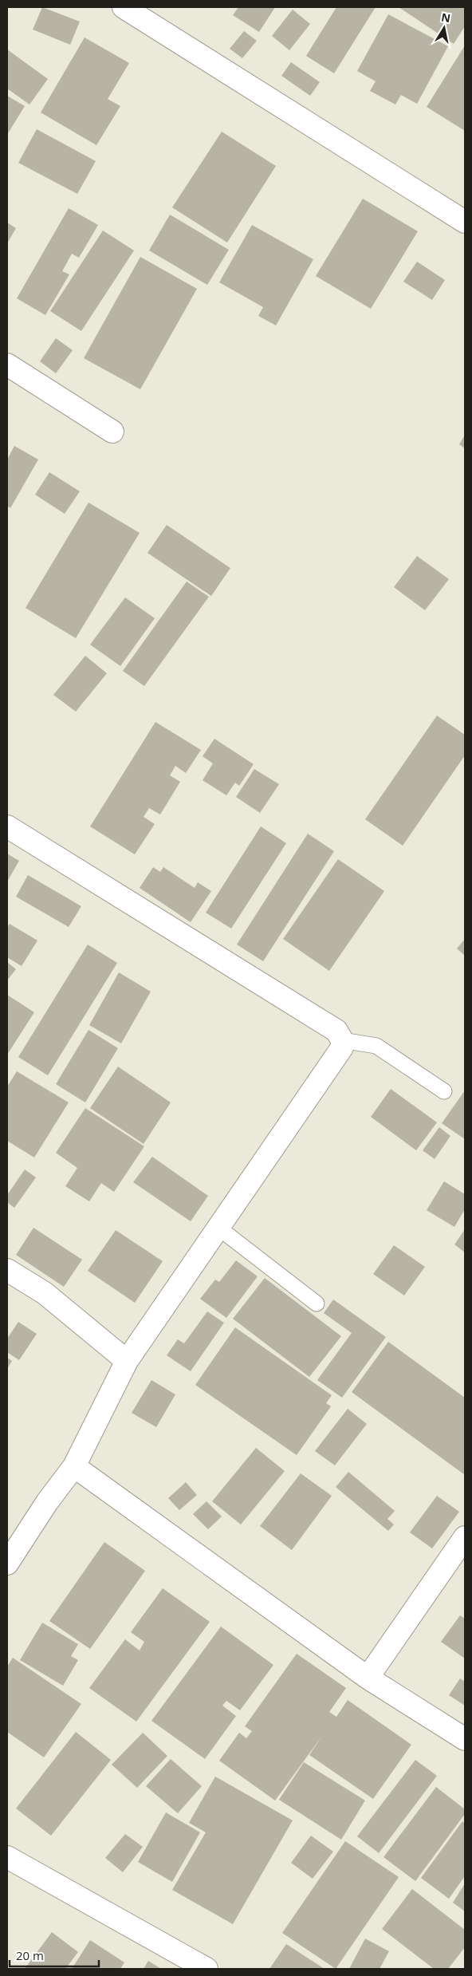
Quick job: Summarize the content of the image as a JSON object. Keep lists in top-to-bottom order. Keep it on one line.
{"scale_bar":"20 m","north":"top"}
